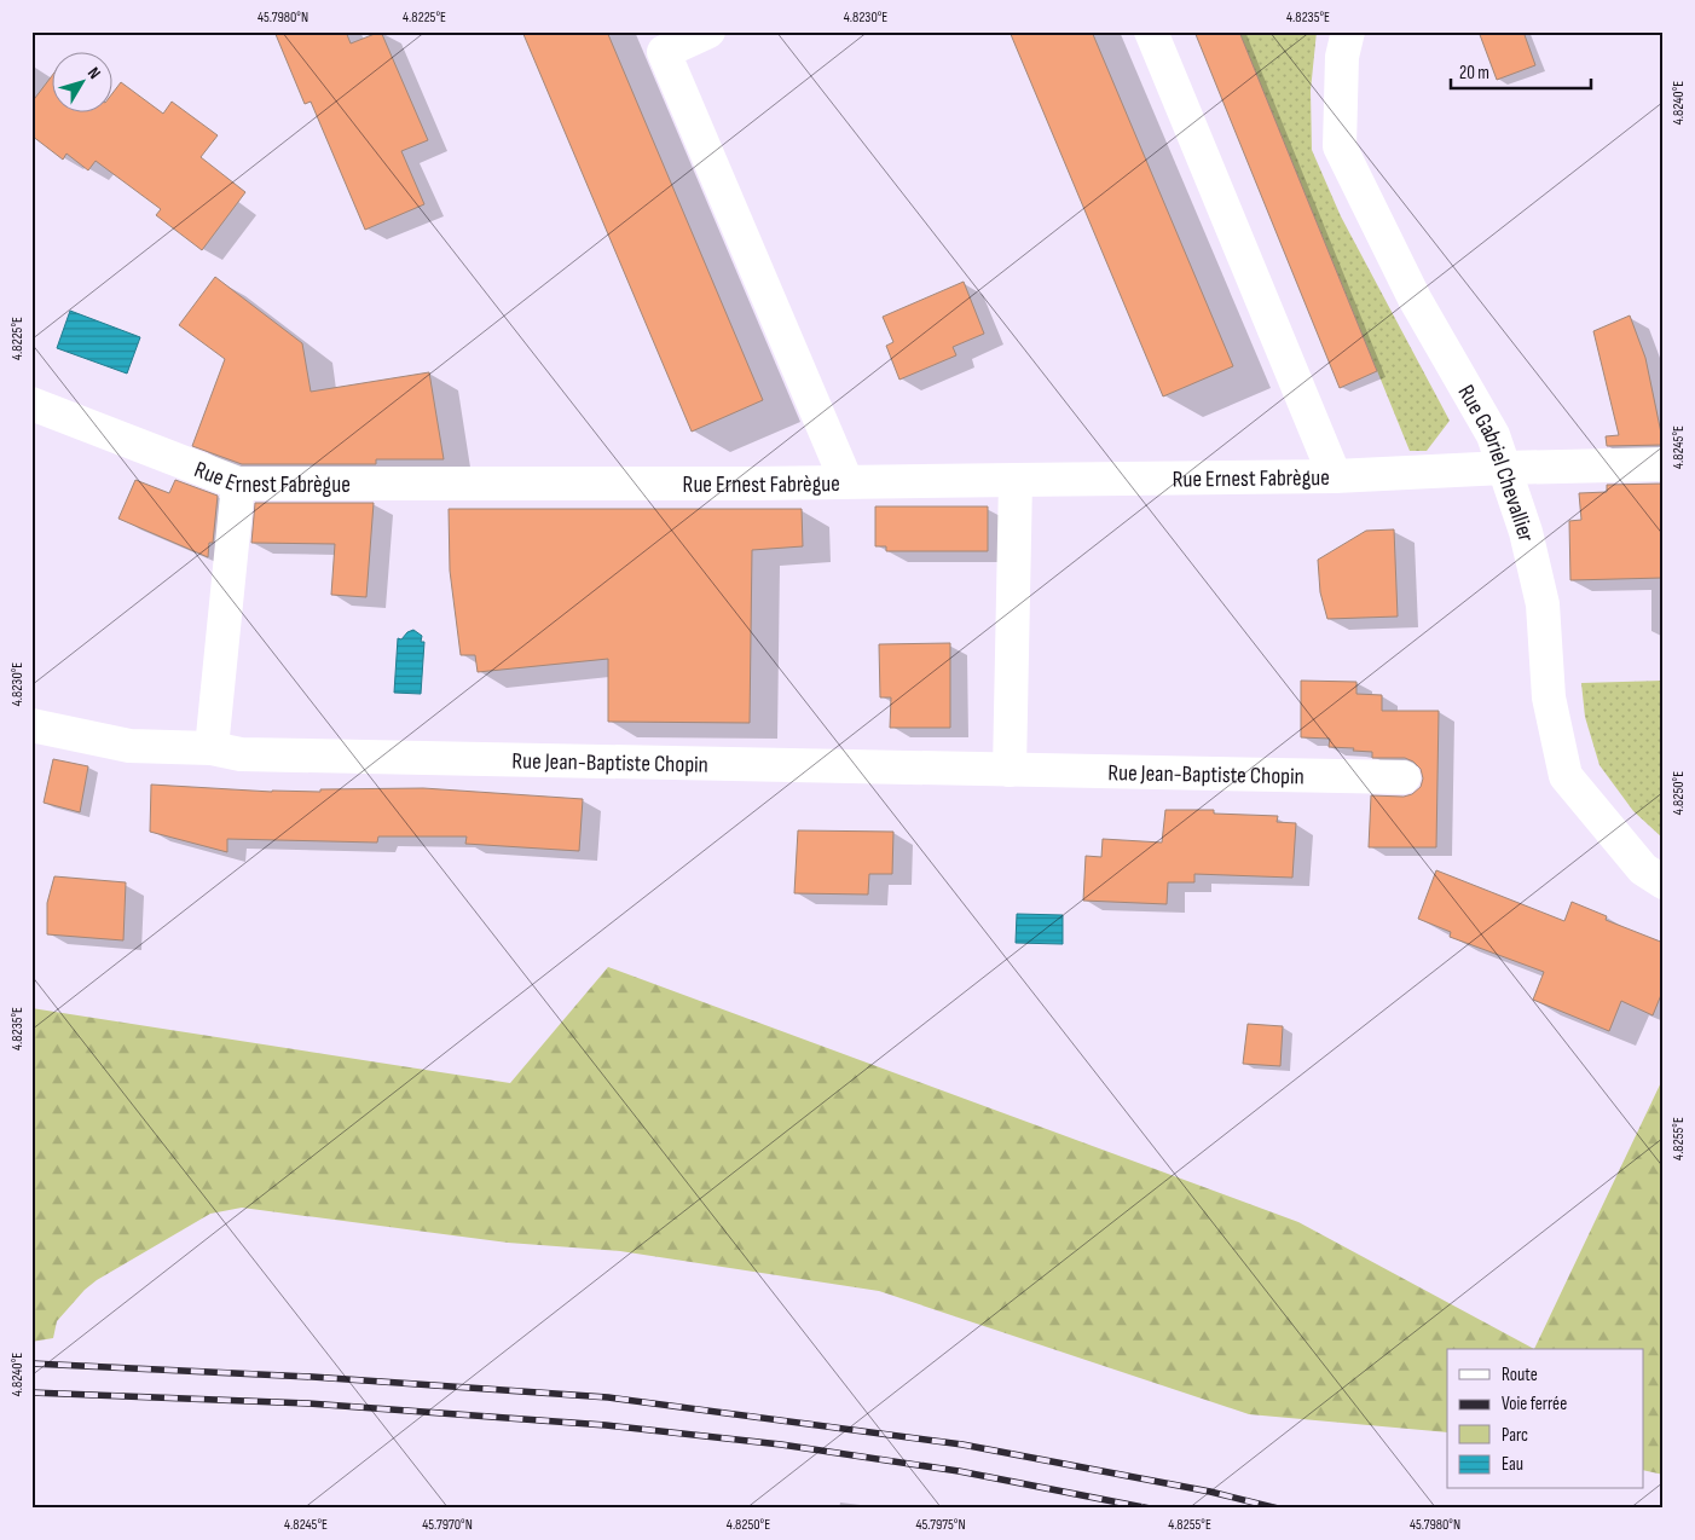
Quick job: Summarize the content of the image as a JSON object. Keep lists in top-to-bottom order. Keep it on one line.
{"streets":{"street":["Rue Gabriel Chevallier","Rue Ernest Fabrègue","Rue Jean-Baptiste Chopin"]},"crossings":[["Rue Gabriel Chevallier","Rue Ernest Fabrègue"]],"legend":["Route","Voie ferrée","Parc","Eau"],"scale_bar":"20 m","north":"top right","coordinates":["45.7980°N","4.8225°E","4.8230°E","4.8235°E","4.8240°E","4.8245°E","4.8250°E","4.8255°E","45.7970°N","45.7975°N"]}
